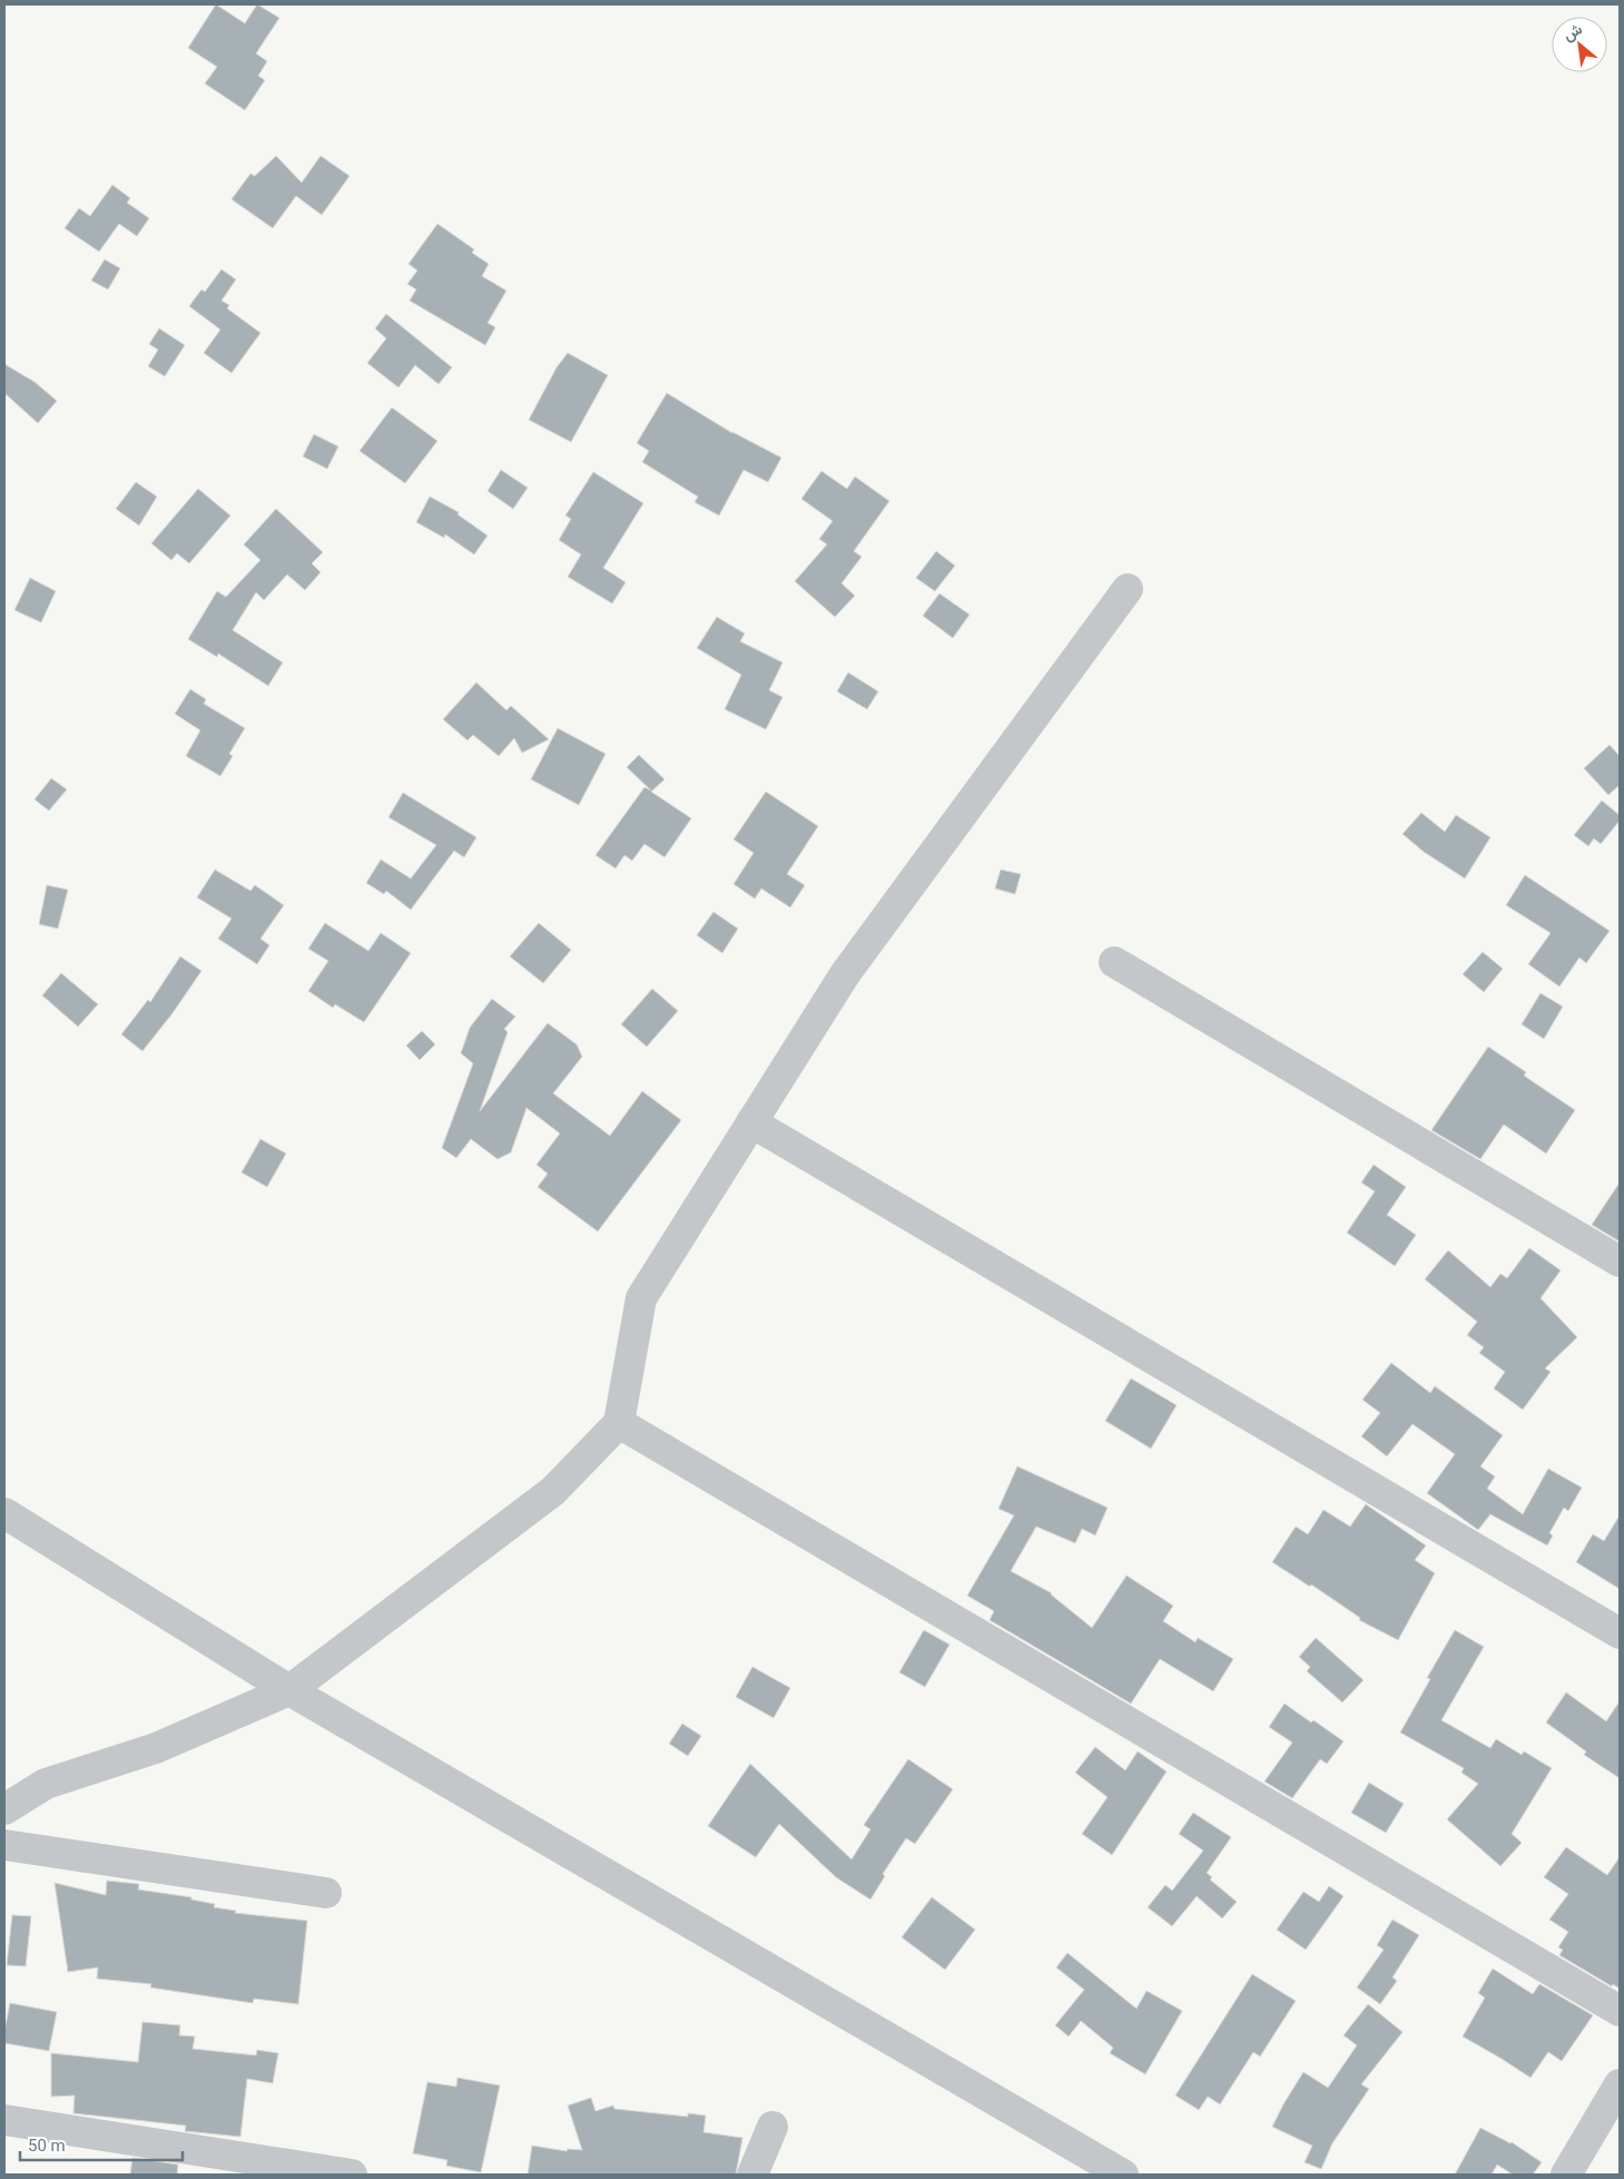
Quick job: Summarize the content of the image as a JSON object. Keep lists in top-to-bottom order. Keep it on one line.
{"scale_bar":"50 m","north":"top left"}
